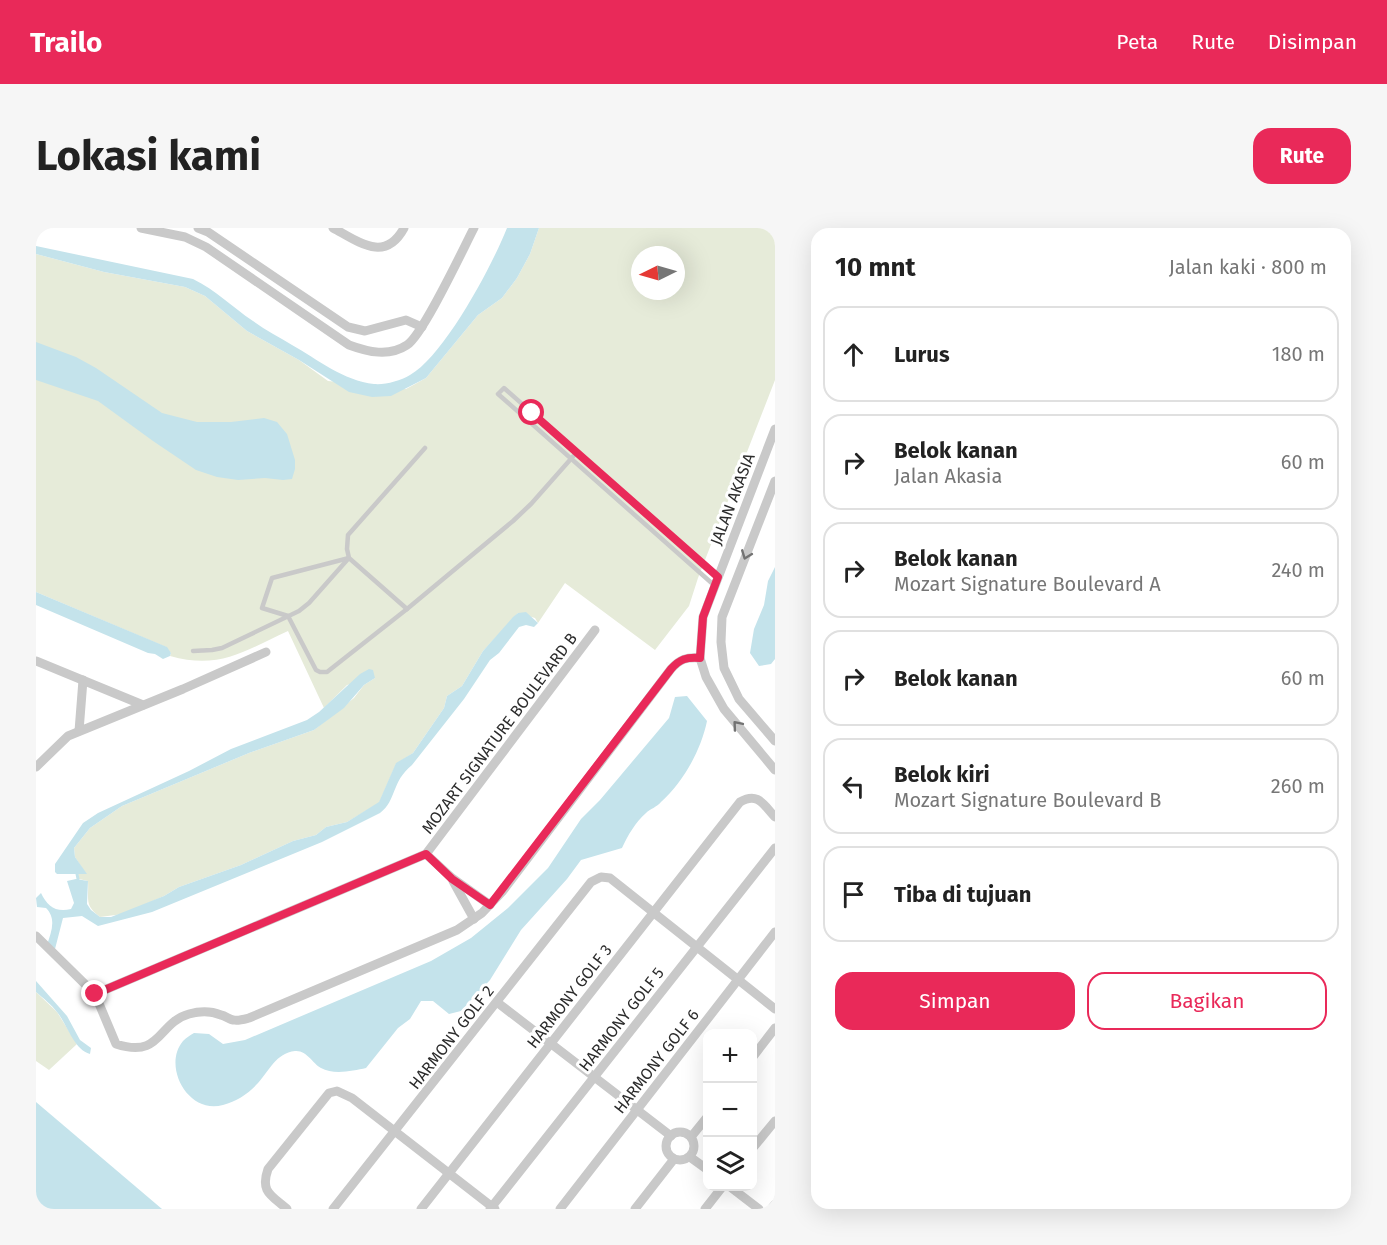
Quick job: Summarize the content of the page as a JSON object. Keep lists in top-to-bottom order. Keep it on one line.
{"streets":{"street":["JALAN AKASIA","MOZART SIGNATURE BOULEVARD B","HARMONY GOLF 3","HARMONY GOLF 5","HARMONY GOLF 2","HARMONY GOLF 6"]},"crossings":[["HARMONY GOLF 3","HARMONY GOLF 2"]],"north":"left","page":{"header":"Trailo","nav":["Peta","Rute","Disimpan"],"buttons":["Rute",["Simpan","Bagikan"]],"title":"Lokasi kami","heading":["10 mnt","Jalan kaki · 800 m"],"list":[["Lurus","180 m"],["Belok kanan","Jalan Akasia","60 m"],["Belok kanan","Mozart Signature Boulevard A","240 m"],["Belok kanan","60 m"],["Belok kiri","Mozart Signature Boulevard B","260 m"],"Tiba di tujuan"],"map_buttons":["+","−"]}}
